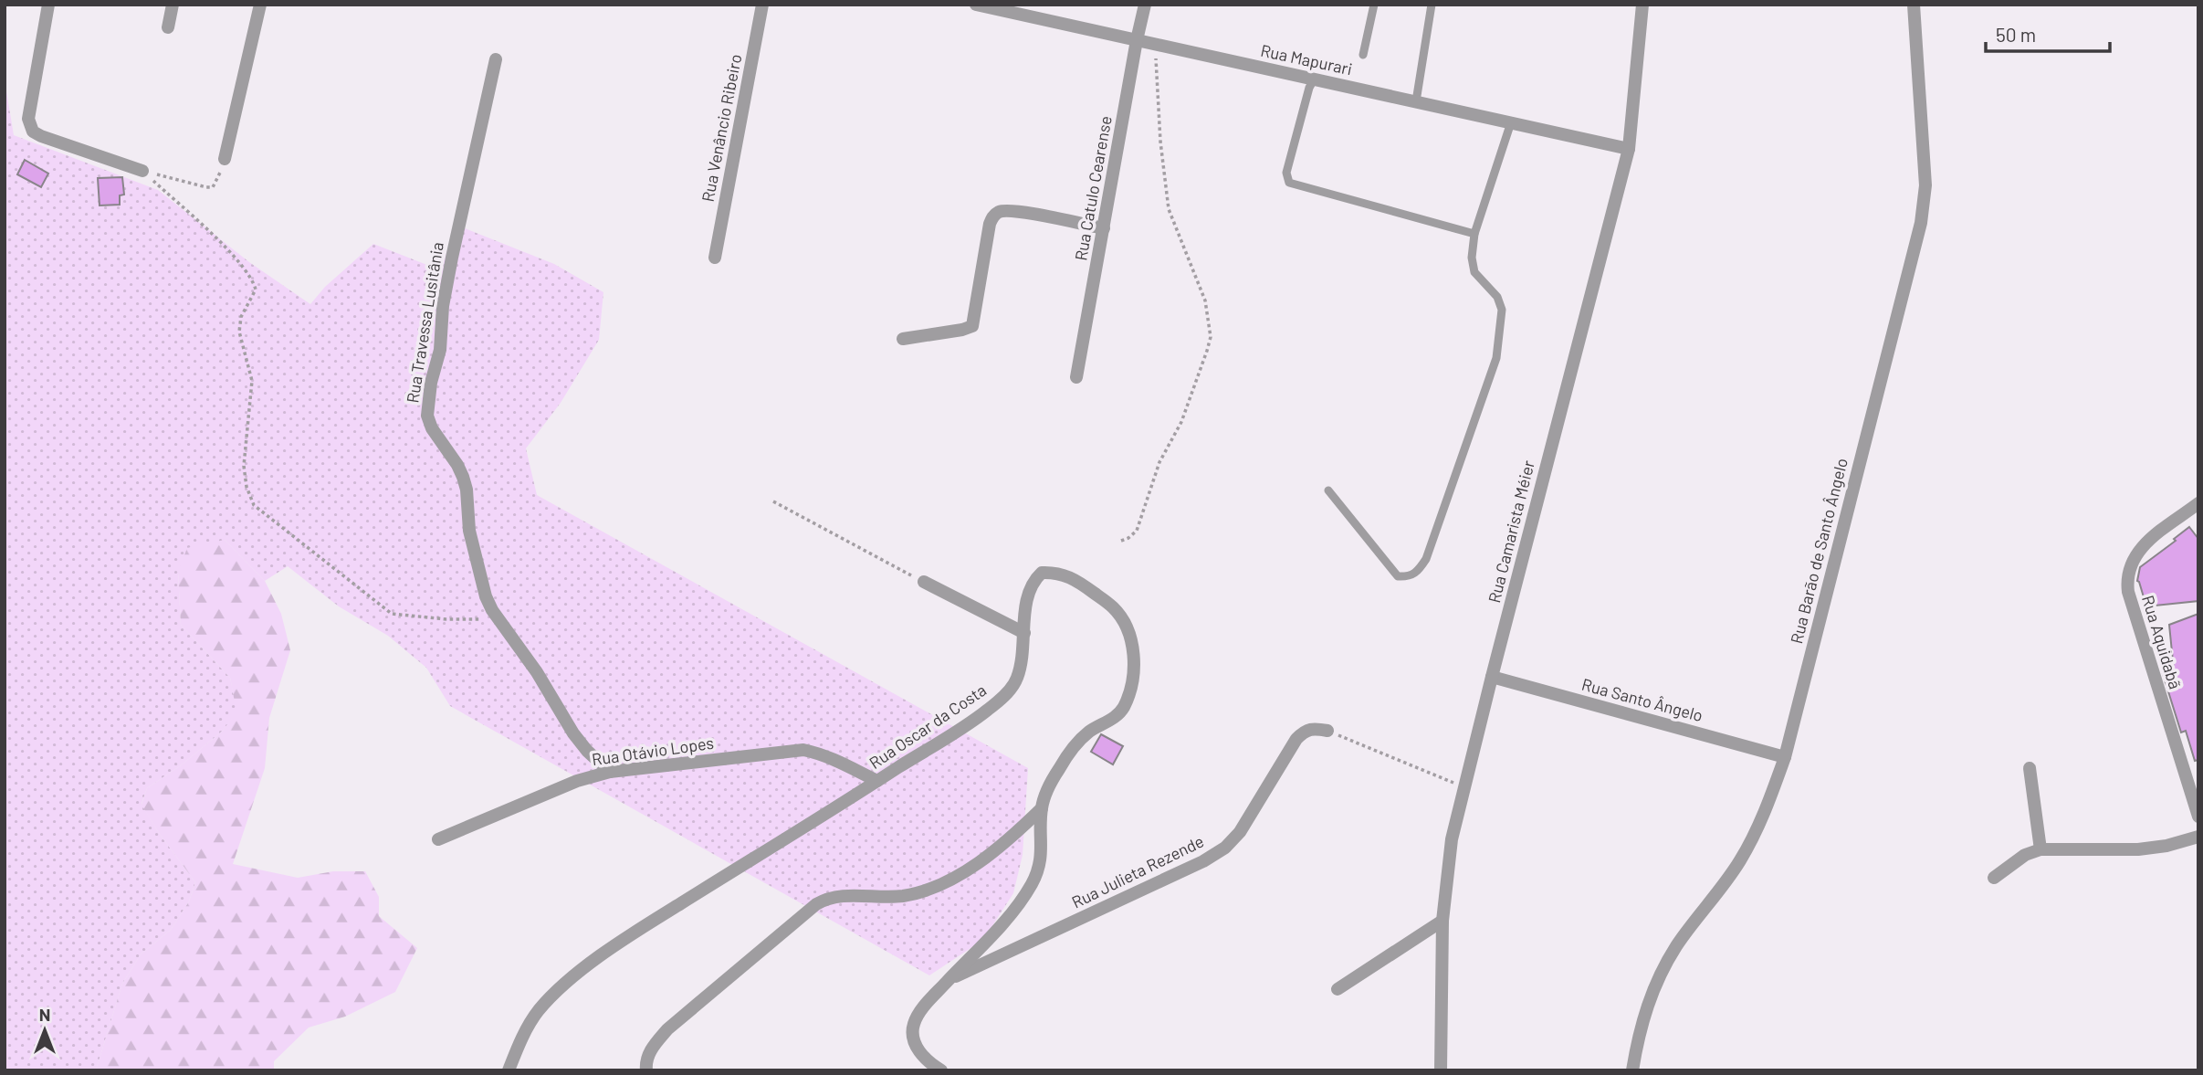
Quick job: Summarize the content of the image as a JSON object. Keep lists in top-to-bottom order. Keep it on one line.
{"streets":{"street":["Rua Mapurari","Rua Venâncio Ribeiro","Rua Catulo Cearense","Rua Travessa Lusitânia","Rua Camarista Méier","Rua Barão de Santo Ângelo","Rua Aquidabã","Rua Santo Ângelo","Rua Oscar da Costa","Rua Otávio Lopes","Rua Julieta Rezende"]},"crossings":[["Rua Mapurari","Rua Catulo Cearense"],["Rua Mapurari","Rua Camarista Méier"],["Rua Travessa Lusitânia","Rua Otávio Lopes"],["Rua Camarista Méier","Rua Santo Ângelo"],["Rua Barão de Santo Ângelo","Rua Santo Ângelo"],["Rua Oscar da Costa","Rua Otávio Lopes"],["Rua Oscar da Costa","Rua Julieta Rezende"]],"scale_bar":"50 m","north":"top"}
